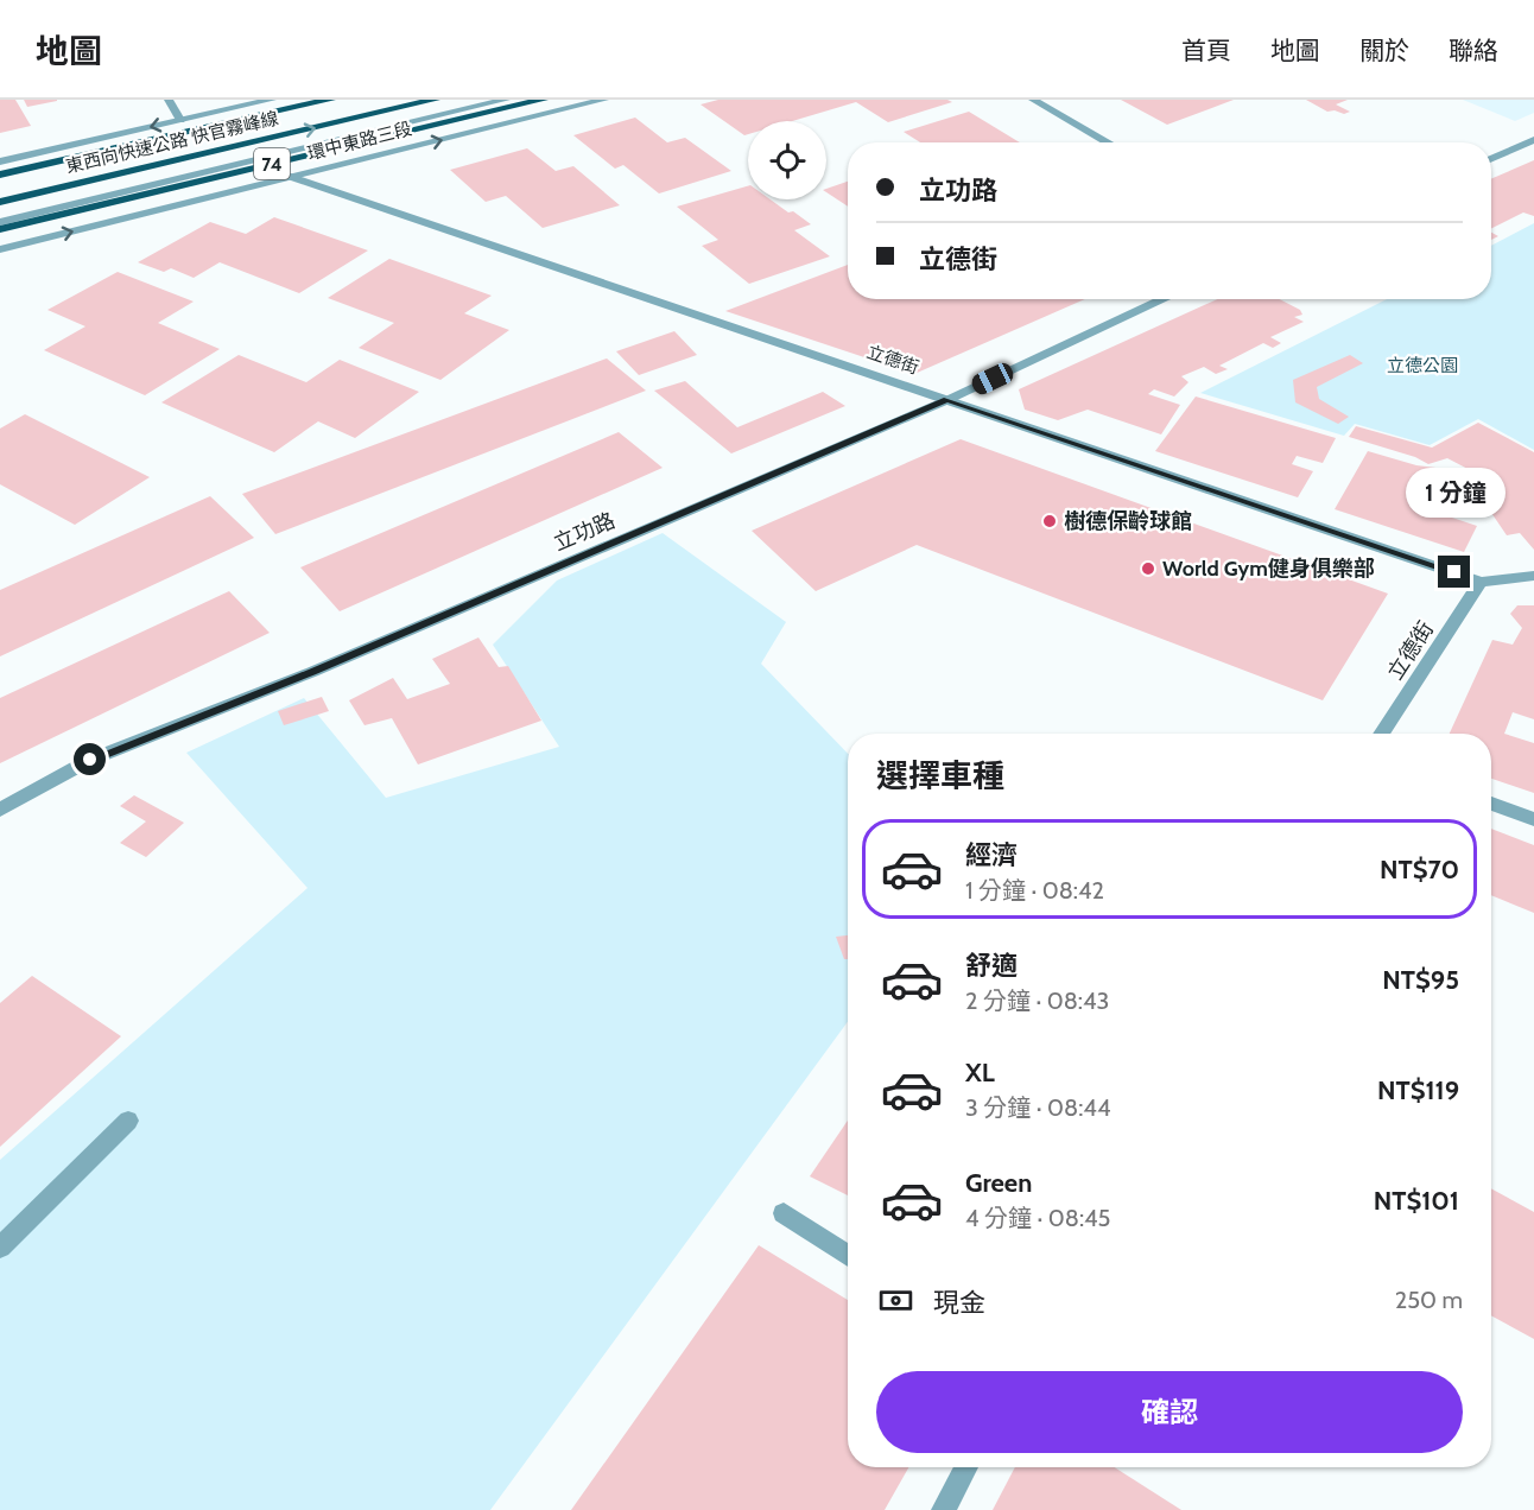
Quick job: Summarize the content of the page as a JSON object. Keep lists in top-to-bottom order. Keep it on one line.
{"streets":{"highway":["東西向快速公路 快官霧峰線","74"],"street":["環中東路三段","立德街","立功路"]},"crossings":[["環中東路三段","立德街"],["立德街","立功路"]],"parks":["立德公園"],"places":["樹德保齡球館","World Gym健身俱樂部"],"page":{"header":"地圖","nav":["首頁","地圖","關於","聯絡"],"banner":["立功路","立德街"],"bubble":"1 分鐘","heading":"選擇車種","list":[{"name":"經濟","note":"1 分鐘 · 08:42","value":"NT$70"},{"name":"舒適","note":"2 分鐘 · 08:43","value":"NT$95"},{"name":"XL","note":"3 分鐘 · 08:44","value":"NT$119"},{"name":"Green","note":"4 分鐘 · 08:45","value":"NT$101"}],"pay":["現金","250 m"],"buttons":"確認"}}
